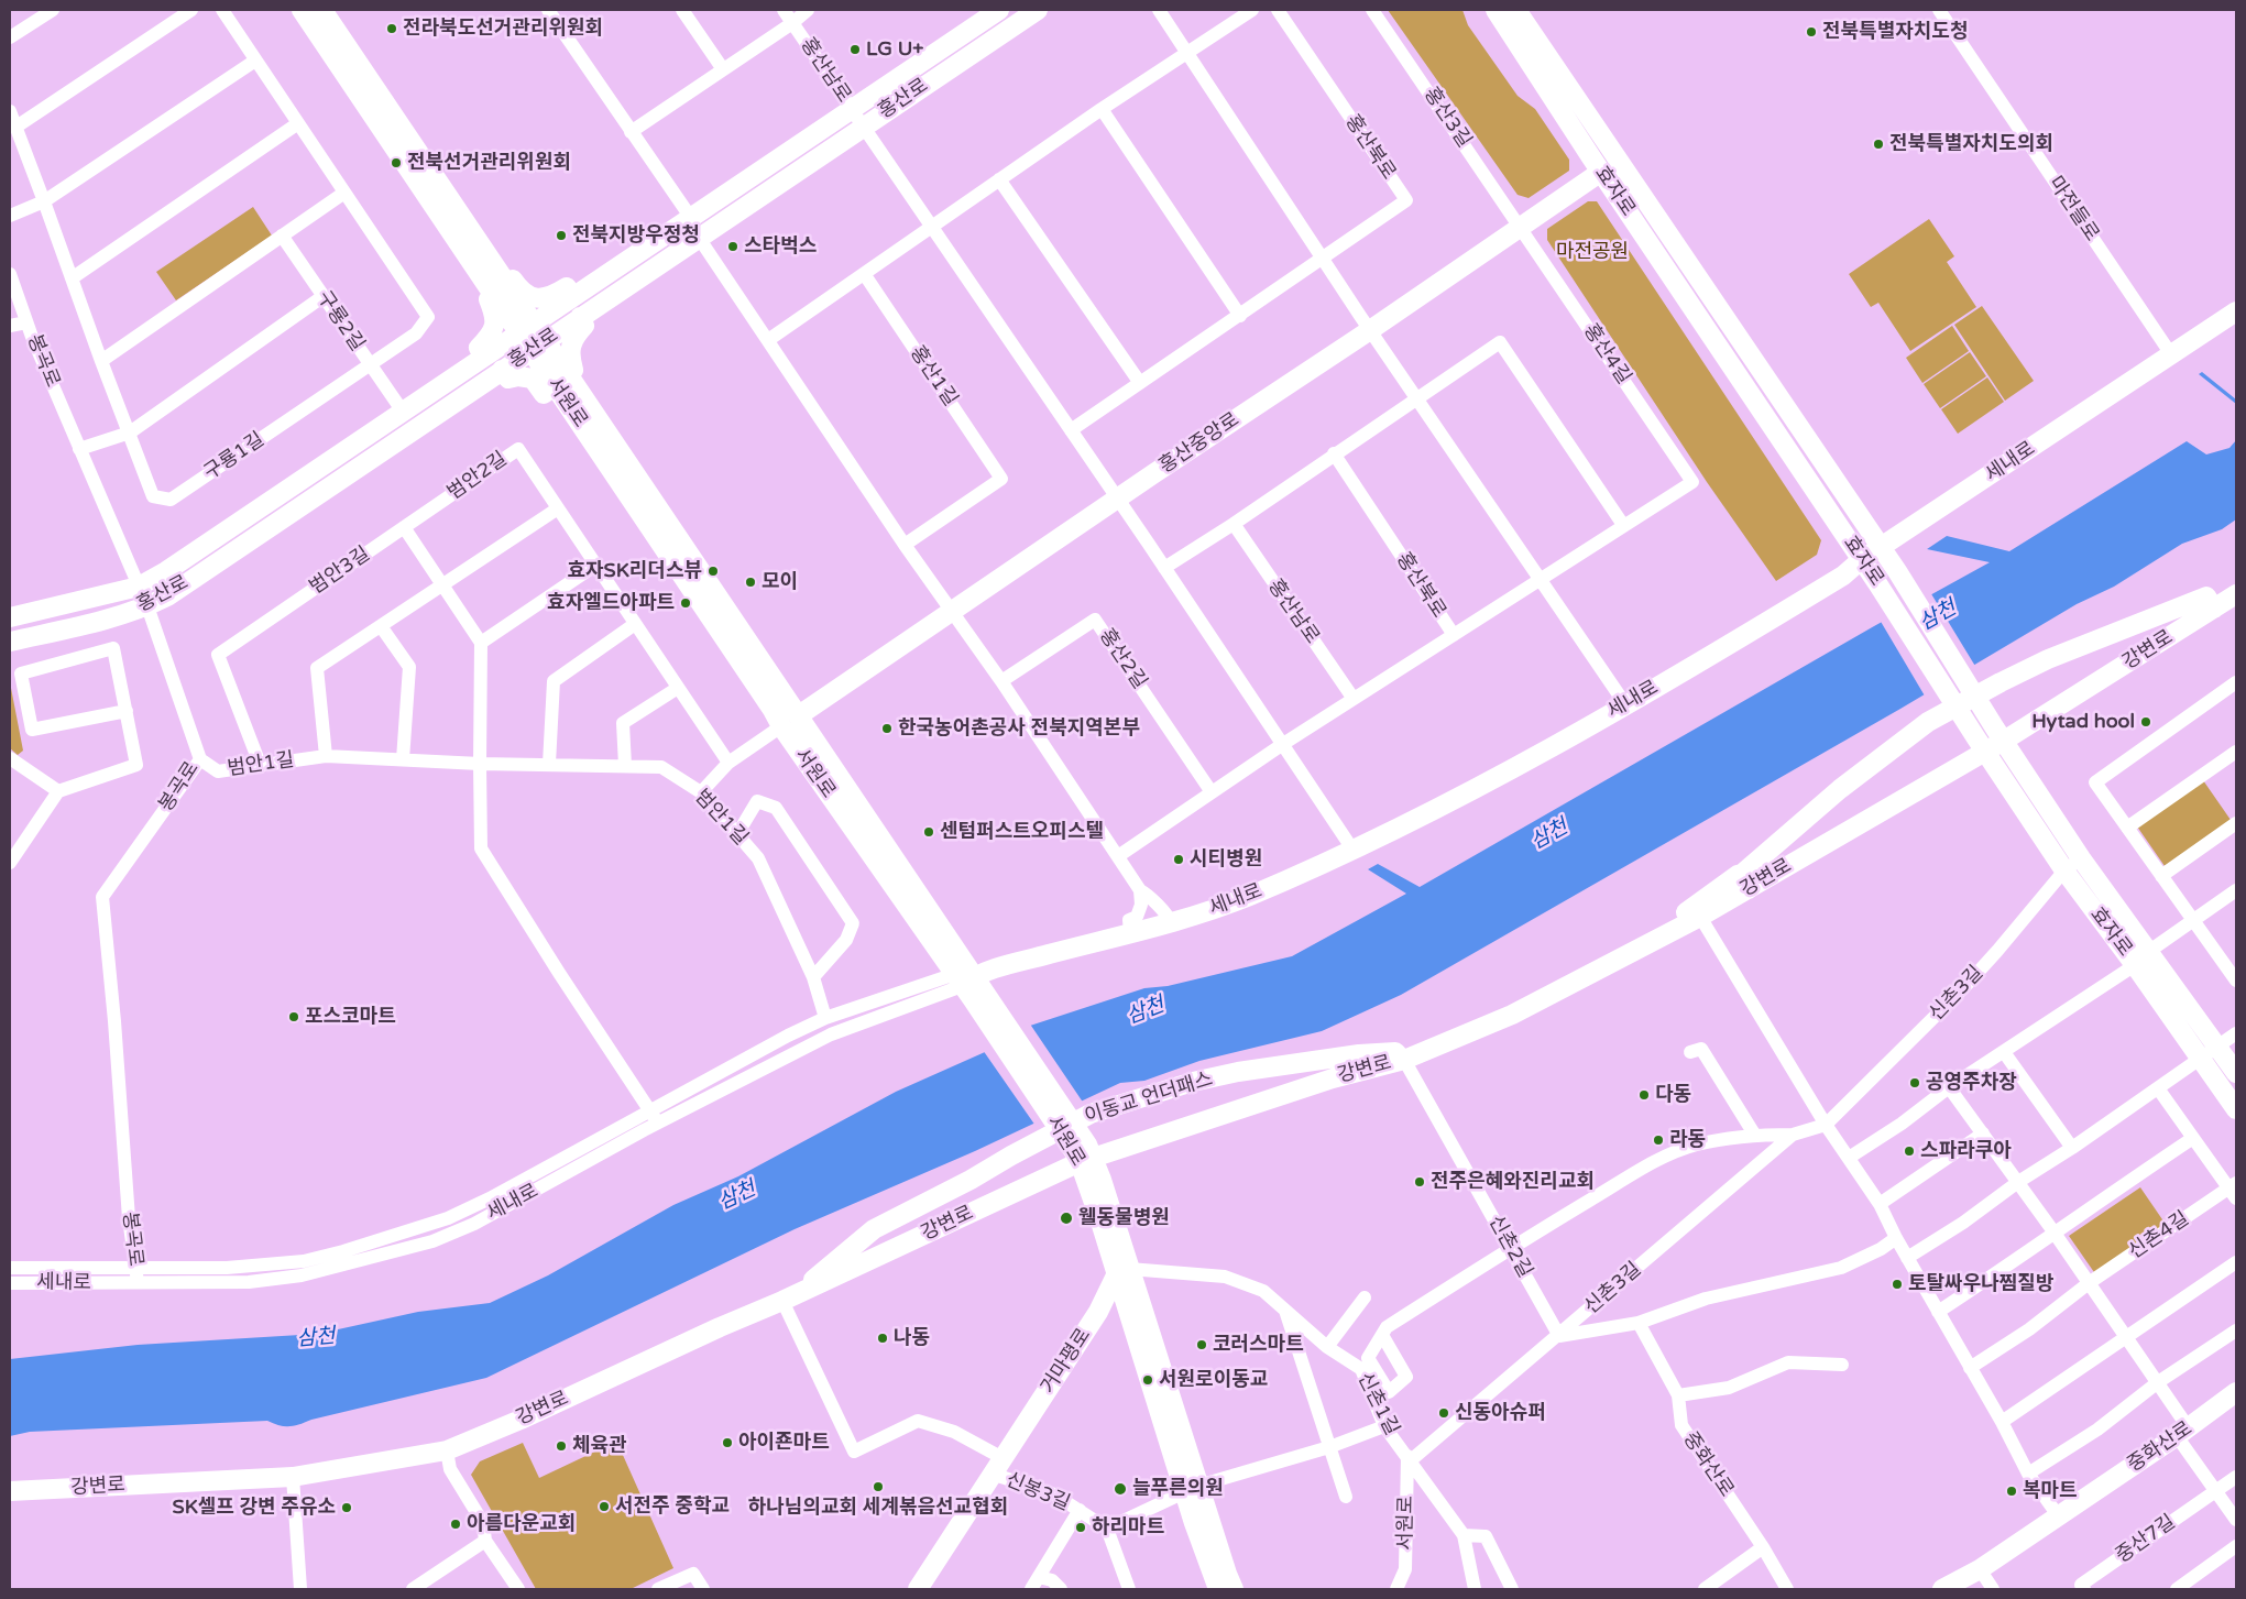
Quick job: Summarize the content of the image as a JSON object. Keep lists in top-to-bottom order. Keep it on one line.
{"streets":{"street":["홍산남로","홍산로","홍산3길","홍산북로","효자로","마전들로","구룡2길","홍산4길","봉곡로","홍산1길","서원로","홍산중앙로","구룡1길","세내로","범안2길","범안3길","강변로","홍산2길","범안1길","신촌3길","이동교 언더패스","신촌4길","신촌2길","거마평로","신촌1길","중화산로","신봉3길","중산7길"]},"crossings":[["홍산남로","홍산로"],["홍산남로","홍산북로"],["홍산남로","홍산중앙로"],["홍산남로","세내로"],["홍산로","봉곡로"],["홍산로","서원로"],["홍산3길","홍산4길"],["홍산3길","홍산중앙로"],["홍산북로","홍산4길"],["효자로","홍산중앙로"],["효자로","세내로"],["효자로","강변로"],["효자로","신촌3길"],["마전들로","세내로"],["구룡2길","구룡1길"],["홍산4길","홍산중앙로"],["봉곡로","세내로"],["봉곡로","범안1길"],["서원로","홍산중앙로"],["서원로","세내로"],["서원로","강변로"],["서원로","신촌3길"],["서원로","거마평로"],["서원로","신촌1길"],["세내로","범안1길"],["범안2길","범안3길"],["범안3길","범안1길"],["강변로","이동교 언더패스"],["강변로","신촌2길"],["신촌3길","신촌2길"],["신촌3길","신촌1길"],["이동교 언더패스","신촌2길"],["거마평로","신촌1길"],["거마평로","신봉3길"]],"water":["삼천"],"parks":["마전공원"],"places":["전라북도선거관리위원회","전북특별자치도청","LG U+","전북특별자치도의회","전북선거관리위원회","전북지방우정청","스타벅스","효자SK리더스뷰","모이","효자엘드아파트","Hytad hool","한국농어촌공사 전북지역본부","센텀퍼스트오피스텔","시티병원","포스코마트","공영주차장","다동","라동","스파라쿠아","전주은혜와진리교회","웰동물병원","토탈싸우나찜질방","나동","코러스마트","서원로이동교","신동아슈퍼","아이죤마트","체육관","하나님의교회 세계볶음선교협회","늘푸른의원","복마트","서전주 중학교","SK셀프 강변 주유소","아름다운교회","하리마트"]}
